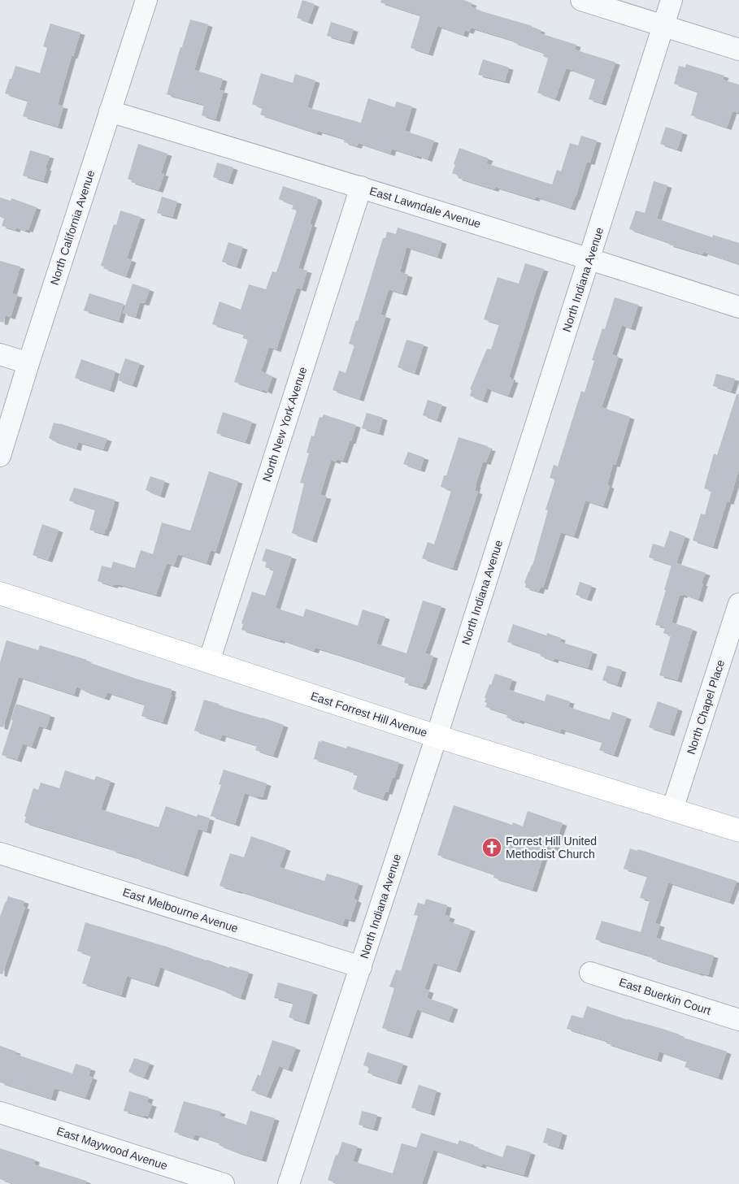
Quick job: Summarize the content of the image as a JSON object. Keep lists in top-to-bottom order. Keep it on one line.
{"streets":{"main road":["East Forrest Hill Avenue"],"street":["East Lawndale Avenue","North California Avenue","North Indiana Avenue","North New York Avenue","North Chapel Place","East Melbourne Avenue","East Buerkin Court","East Maywood Avenue"]},"crossings":[["East Lawndale Avenue","North California Avenue"],["East Lawndale Avenue","North Indiana Avenue"],["East Lawndale Avenue","North New York Avenue"],["North Indiana Avenue","East Forrest Hill Avenue"],["North Indiana Avenue","East Melbourne Avenue"],["North New York Avenue","East Forrest Hill Avenue"],["North Chapel Place","East Forrest Hill Avenue"]],"places":{"church":["Forrest Hill United Methodist Church"]}}
